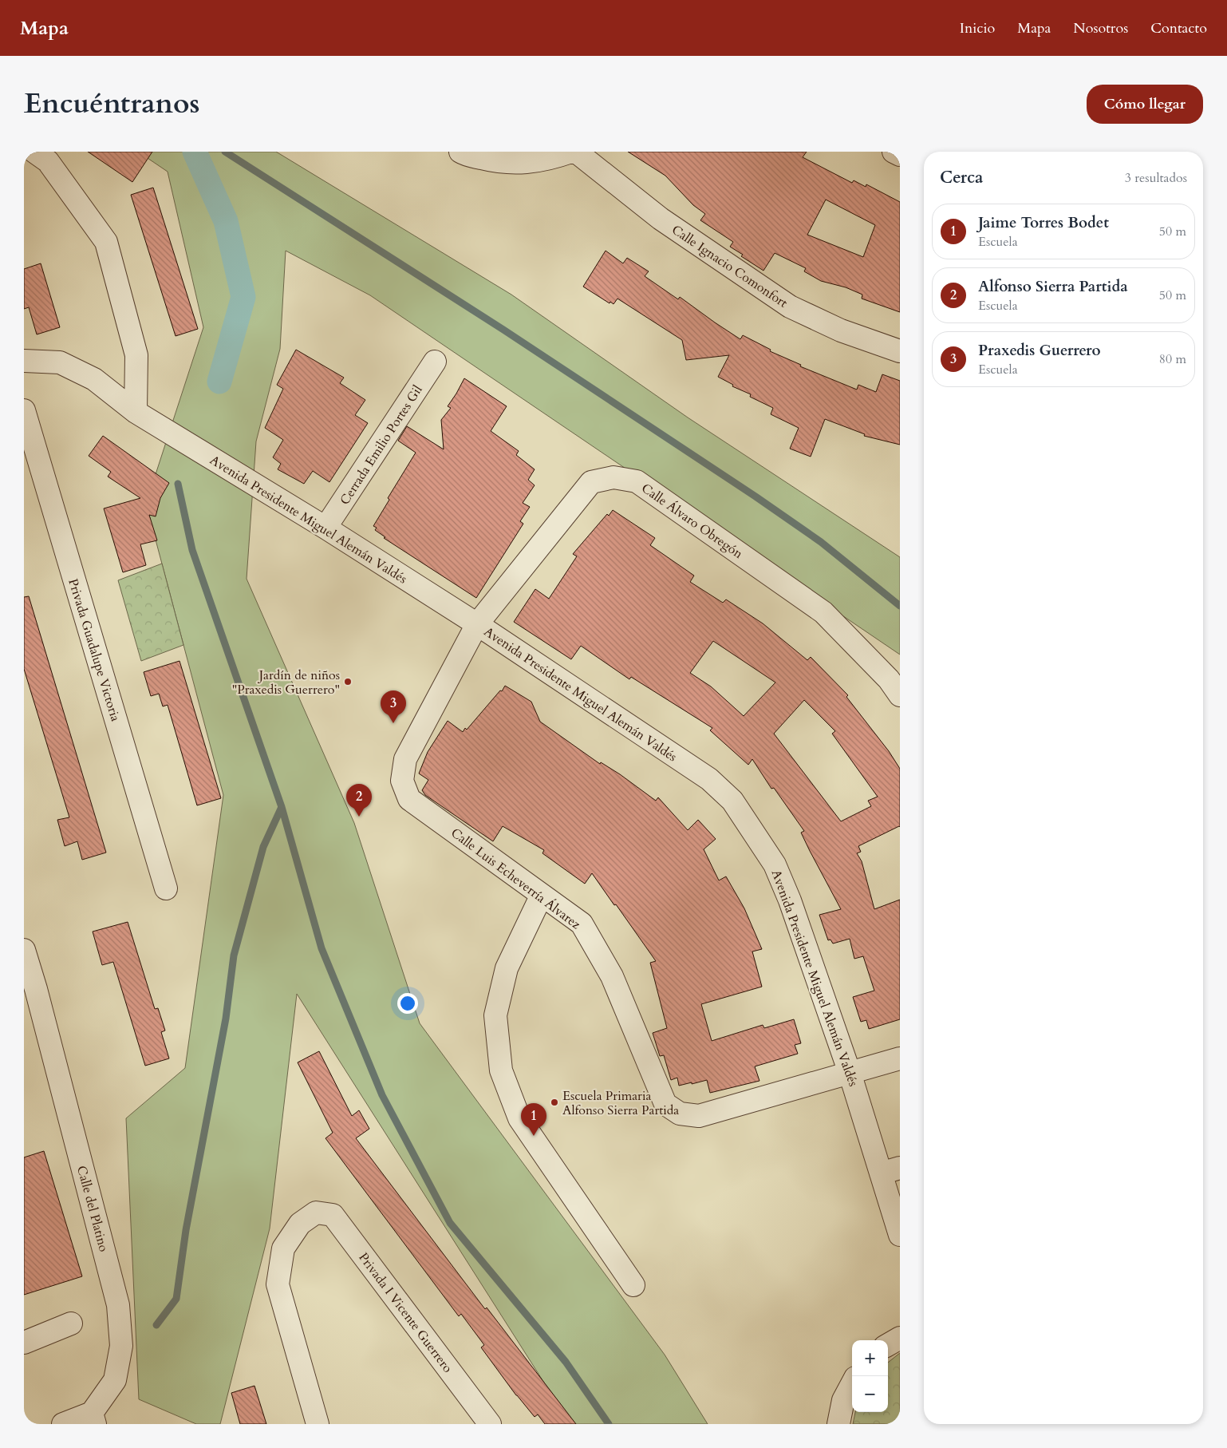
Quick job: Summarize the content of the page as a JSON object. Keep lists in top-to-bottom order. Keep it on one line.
{"streets":{"street":["Calle Ignacio Comonfort","Cerrada Emilio Portes Gil","Avenida Presidente Miguel Alemán Valdés","Calle Álvaro Obregón","Privada Guadalupe Victoria","Calle Luis Echeverría Álvarez","Calle del Platino","Privada I Vicente Guerrero"]},"crossings":[["Cerrada Emilio Portes Gil","Avenida Presidente Miguel Alemán Valdés"],["Avenida Presidente Miguel Alemán Valdés","Calle Álvaro Obregón"],["Avenida Presidente Miguel Alemán Valdés","Calle Luis Echeverría Álvarez"],["Calle Álvaro Obregón","Calle Luis Echeverría Álvarez"]],"places":["Jardín de niños \"Praxedis Guerrero\"","Escuela Primaria Alfonso Sierra Partida"],"page":{"header":"Mapa","nav":["Inicio","Mapa","Nosotros","Contacto"],"title":"Encuéntranos","buttons":"Cómo llegar","heading":["Cerca","3 resultados"],"list":[{"mark":"1","name":"Jaime Torres Bodet","note":"Escuela","value":"50 m"},{"mark":"2","name":"Alfonso Sierra Partida","note":"Escuela","value":"50 m"},{"mark":"3","name":"Praxedis Guerrero","note":"Escuela","value":"80 m"}],"pins":["3","2","1"],"map_buttons":["+","−"]}}
